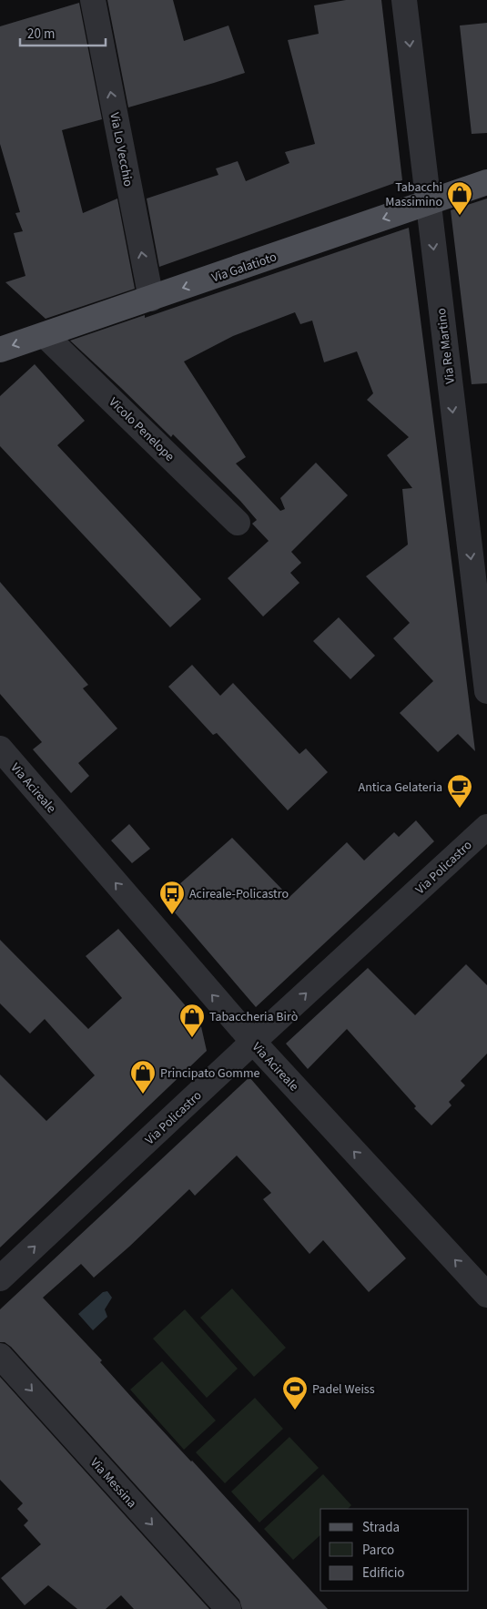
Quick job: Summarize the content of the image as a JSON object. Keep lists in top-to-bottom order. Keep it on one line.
{"streets":{"main road":["Via Galatioto"],"street":["Via Lo Vecchio","Via Re Martino","Vicolo Penelope","Via Acireale","Via Policastro","Via Messina"]},"crossings":[["Via Lo Vecchio","Via Galatioto"],["Via Galatioto","Via Re Martino"],["Via Galatioto","Vicolo Penelope"],["Via Acireale","Via Policastro"]],"one_way":["Via Lo Vecchio","Via Galatioto","Via Re Martino","Via Acireale","Via Policastro","Via Messina"],"places":{"shop":["Tabacchi Massimino","Tabaccheria Birò","Principato Gomme"],"cafe":["Antica Gelateria"],"bus stop":["Acireale-Policastro"],"sports":["Padel Weiss"]},"legend":["Strada","Parco","Edificio"],"scale_bar":"20 m"}
